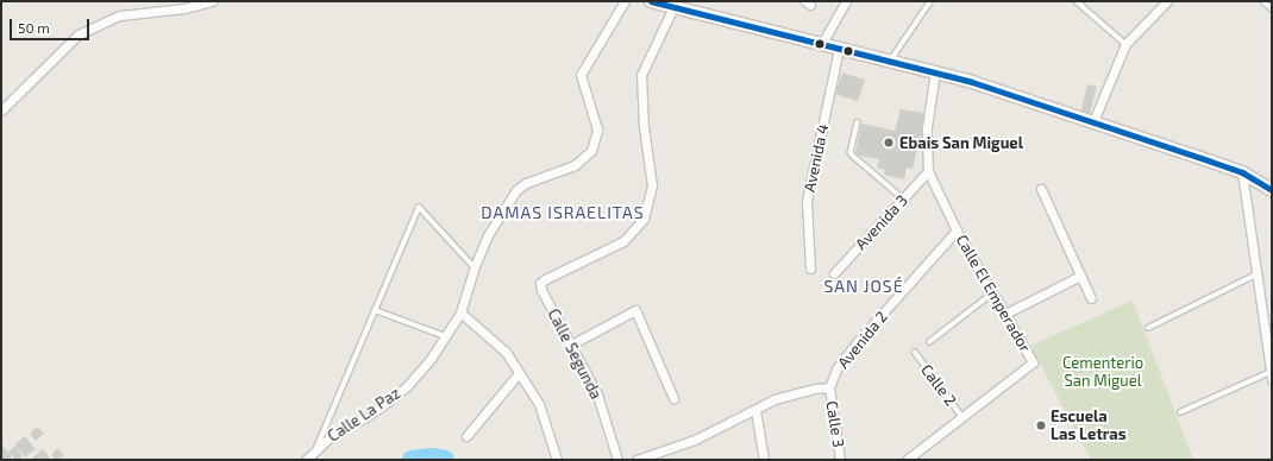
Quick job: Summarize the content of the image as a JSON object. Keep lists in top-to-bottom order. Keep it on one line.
{"streets":{"street":["Avenida 4","Avenida 3","Calle El Emperador","Avenida 2","Calle Segunda","Calle La Paz","Calle 3"],"lane":["Calle 2"]},"crossings":[["Avenida 3","Calle El Emperador"],["Calle El Emperador","Avenida 2"],["Calle El Emperador","Calle 2"],["Avenida 2","Calle 3"]],"districts":["DAMAS ISRAELITAS","SAN JOSÉ"],"parks":["Cementerio San Miguel"],"places":["Ebais San Miguel","Escuela Las Letras"],"scale_bar":"50 m"}
